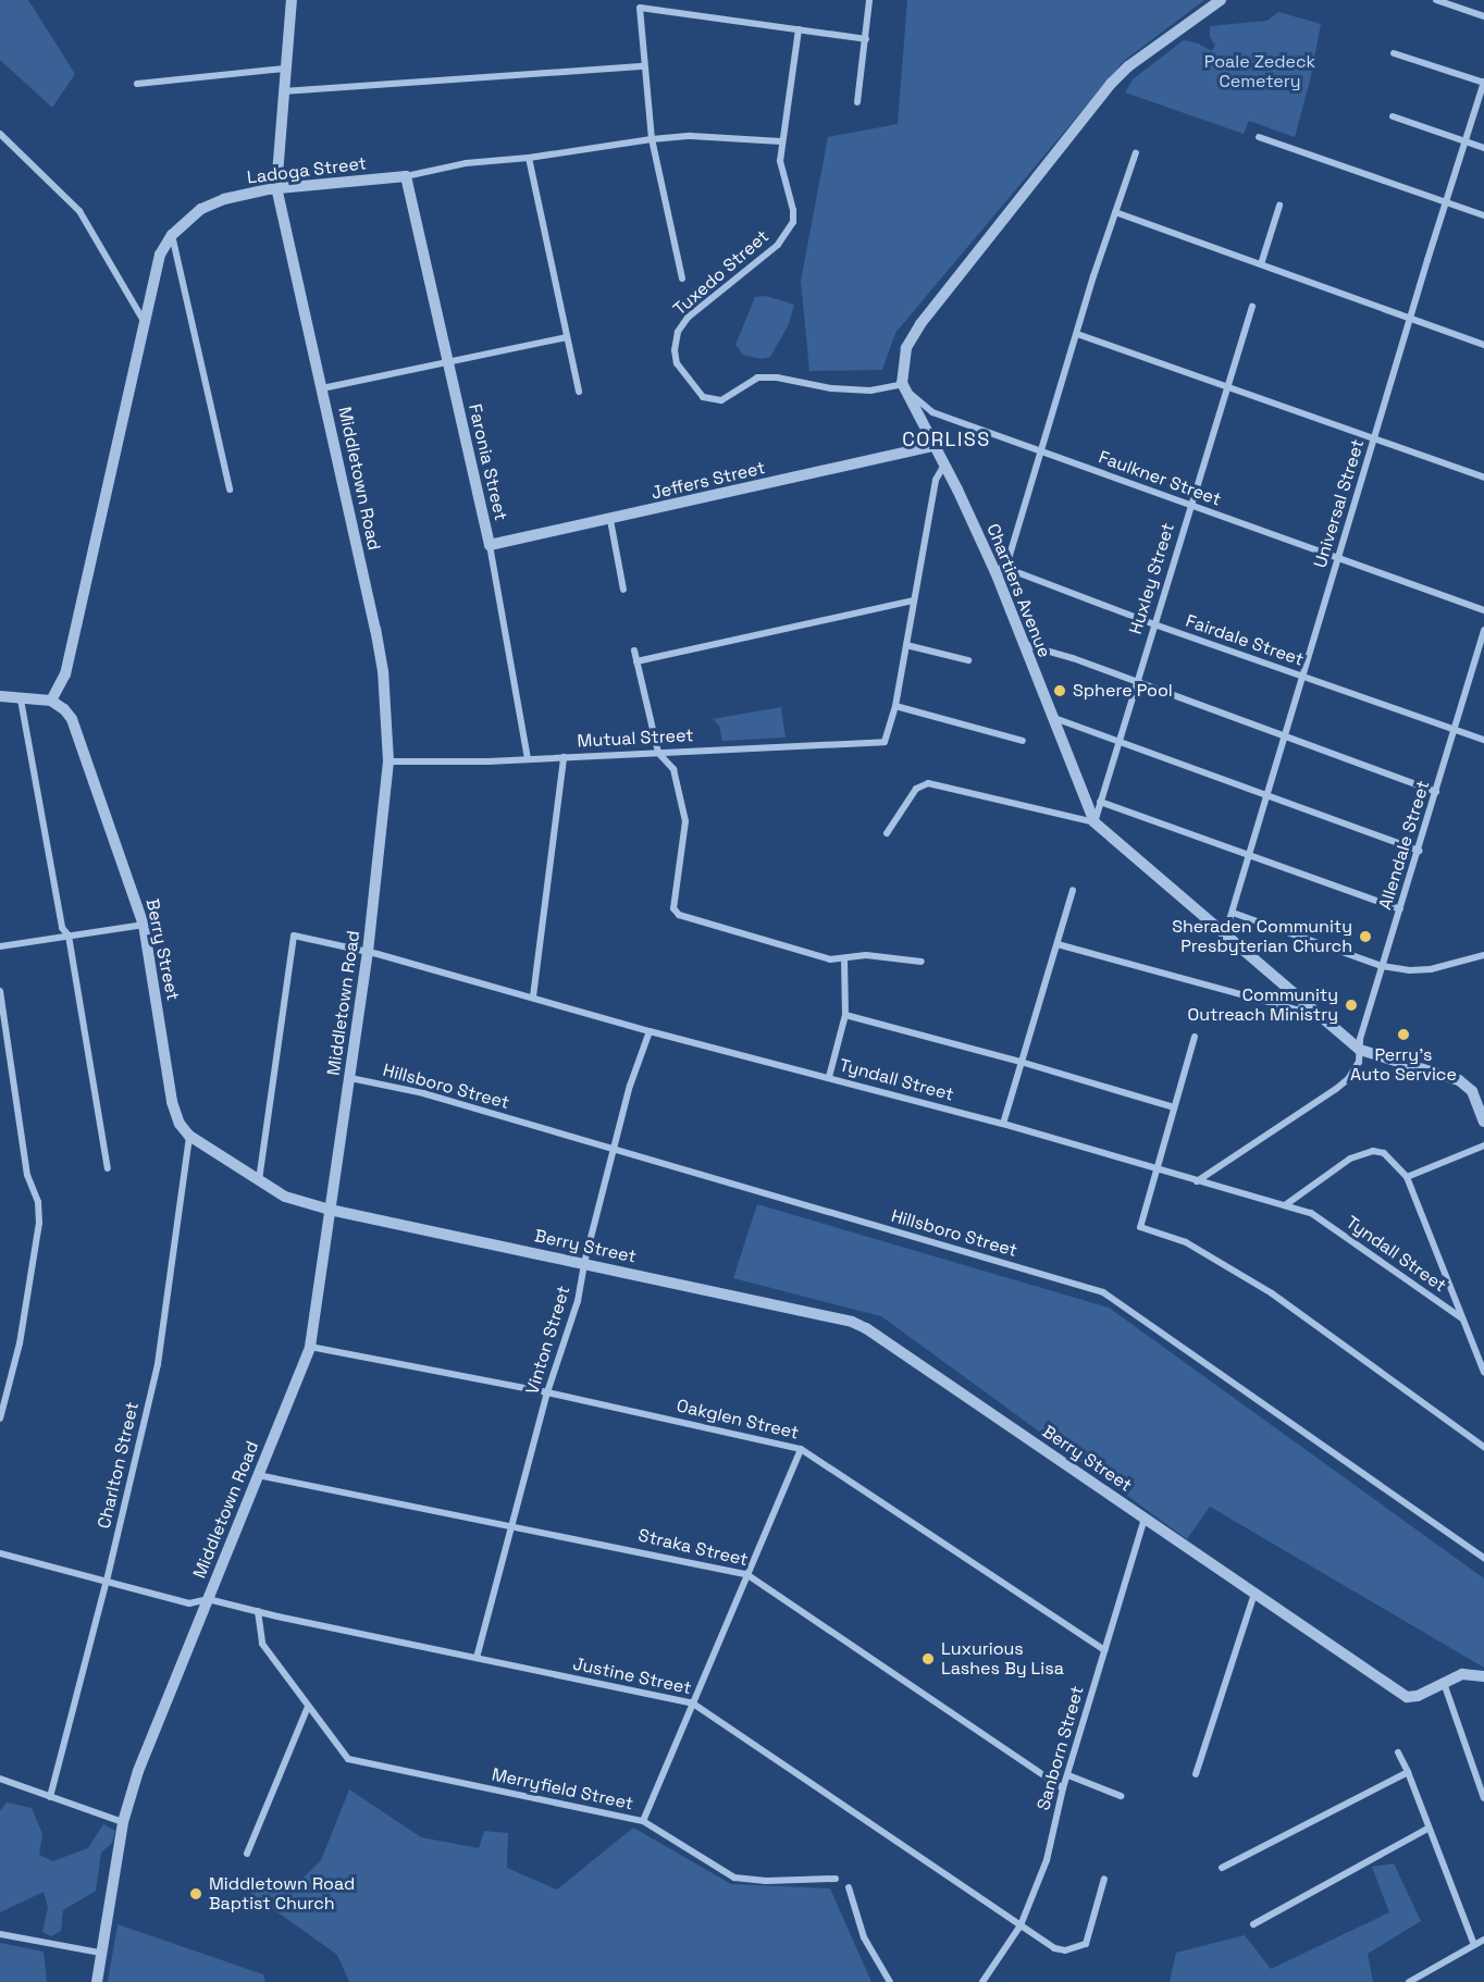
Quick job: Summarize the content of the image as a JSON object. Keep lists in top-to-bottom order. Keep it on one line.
{"streets":{"street":["Ladoga Street","Tuxedo Street","Faronia Street","Middletown Road","Faulkner Street","Jeffers Street","Universal Street","Huxley Street","Chartiers Avenue","Fairdale Street","Mutual Street","Allendale Street","Berry Street","Tyndall Street","Hillsboro Street","Vinton Street","Oakglen Street","Charlton Street","Straka Street","Justine Street","Sanborn Street","Merryfield Street"]},"crossings":[["Ladoga Street","Tuxedo Street"],["Ladoga Street","Faronia Street"],["Ladoga Street","Middletown Road"],["Ladoga Street","Berry Street"],["Tuxedo Street","Faulkner Street"],["Tuxedo Street","Chartiers Avenue"],["Faronia Street","Jeffers Street"],["Faronia Street","Mutual Street"],["Middletown Road","Mutual Street"],["Middletown Road","Berry Street"],["Middletown Road","Tyndall Street"],["Middletown Road","Hillsboro Street"],["Middletown Road","Oakglen Street"],["Middletown Road","Straka Street"],["Middletown Road","Justine Street"],["Faulkner Street","Universal Street"],["Faulkner Street","Huxley Street"],["Faulkner Street","Chartiers Avenue"],["Jeffers Street","Chartiers Avenue"],["Universal Street","Chartiers Avenue"],["Universal Street","Fairdale Street"],["Huxley Street","Chartiers Avenue"],["Huxley Street","Fairdale Street"],["Chartiers Avenue","Fairdale Street"],["Chartiers Avenue","Allendale Street"],["Fairdale Street","Allendale Street"],["Allendale Street","Tyndall Street"],["Berry Street","Tyndall Street"],["Berry Street","Vinton Street"],["Berry Street","Charlton Street"],["Berry Street","Sanborn Street"],["Tyndall Street","Vinton Street"],["Hillsboro Street","Vinton Street"],["Vinton Street","Oakglen Street"],["Vinton Street","Straka Street"],["Vinton Street","Justine Street"],["Oakglen Street","Sanborn Street"],["Charlton Street","Justine Street"],["Straka Street","Sanborn Street"],["Justine Street","Sanborn Street"]],"districts":["CORLISS"],"parks":["Poale Zedeck Cemetery"],"places":["Sphere Pool","Sheraden Community Presbyterian Church","Community Outreach Ministry","Perry's Auto Service","Luxurious Lashes By Lisa","Middletown Road Baptist Church"]}
